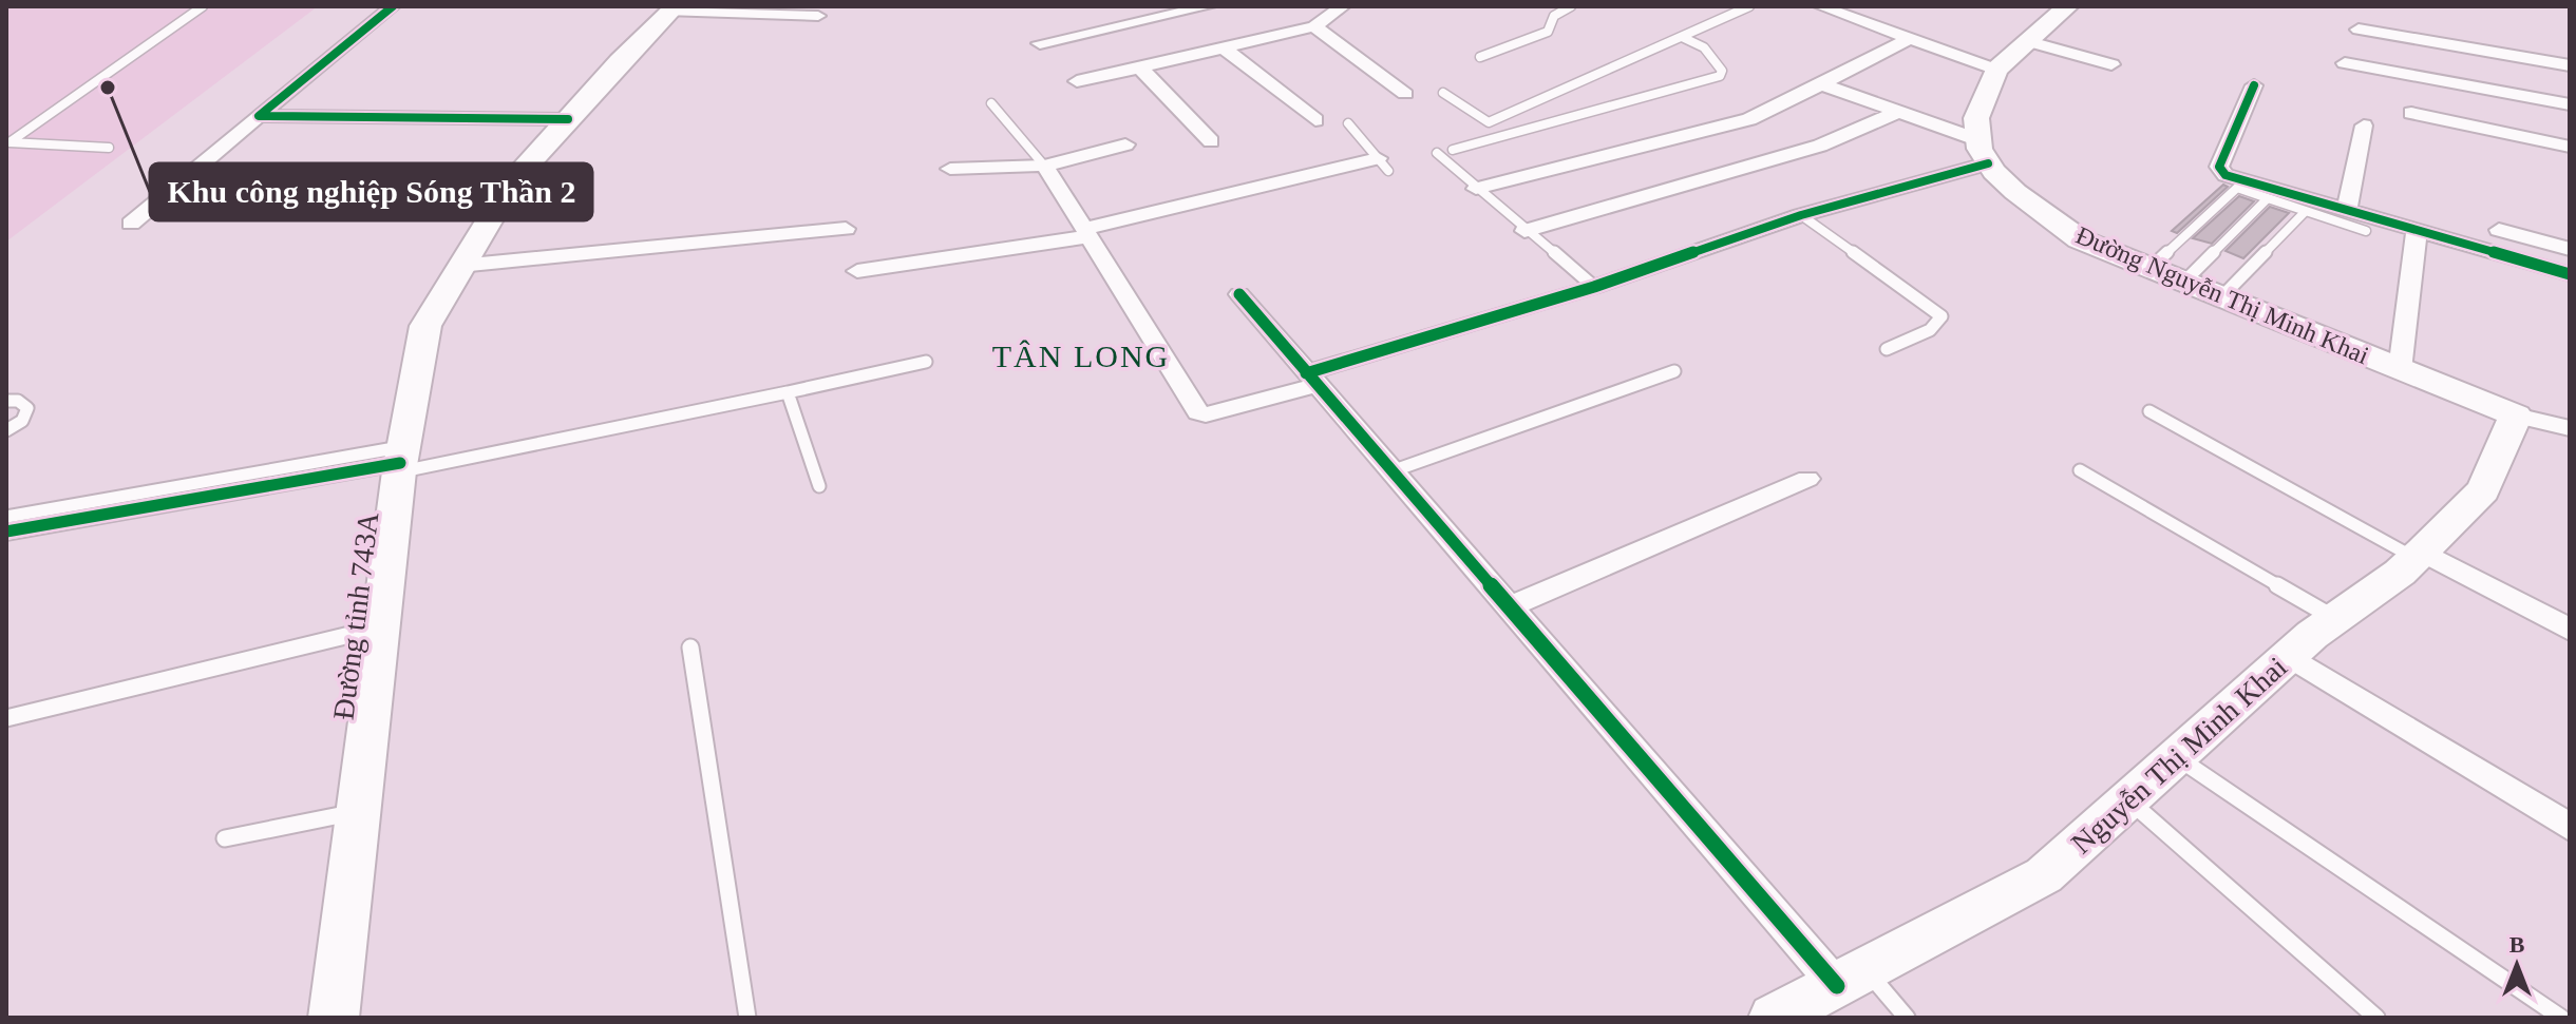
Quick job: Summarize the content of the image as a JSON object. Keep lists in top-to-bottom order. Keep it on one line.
{"streets":{"main road":["Đường Nguyễn Thị Minh Khai","Đường tỉnh 743A","Nguyễn Thị Minh Khai"]},"crossings":[["Đường Nguyễn Thị Minh Khai","Nguyễn Thị Minh Khai"]],"districts":["TÂN LONG"],"places":["Khu công nghiệp Sóng Thần 2"],"north":"top"}
